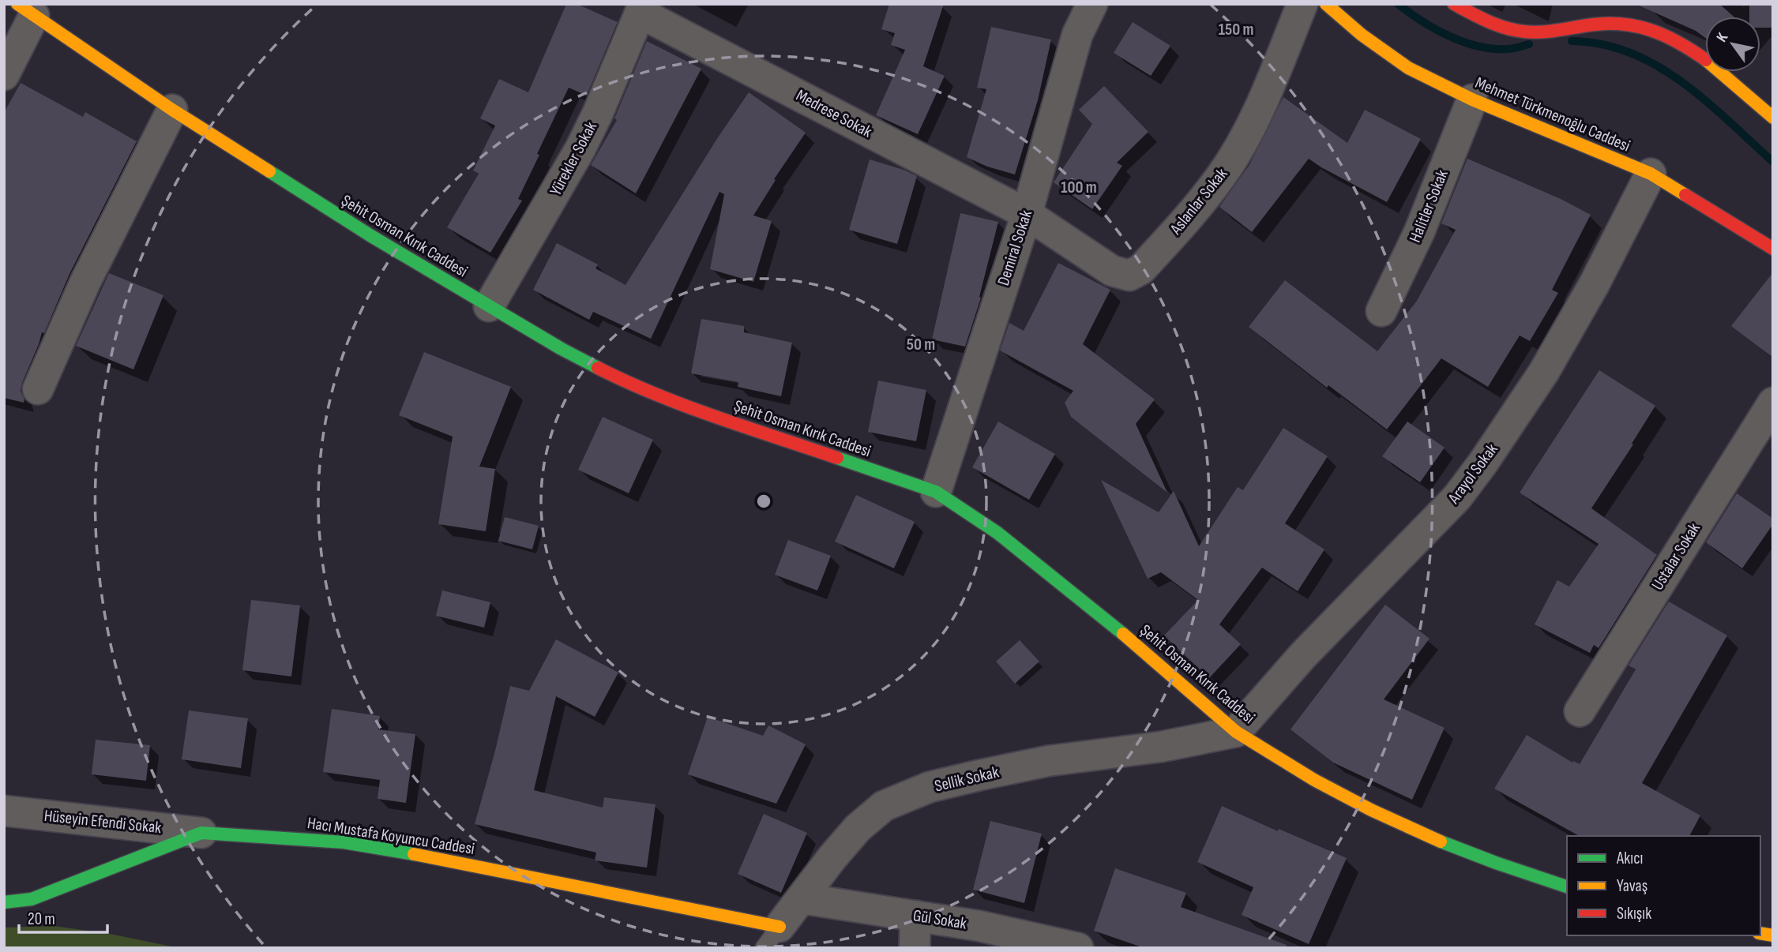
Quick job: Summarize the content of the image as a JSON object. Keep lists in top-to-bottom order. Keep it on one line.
{"streets":{"street":["Medrese Sokak","Mehmet Türkmenoğlu Caddesi","Yürekler Sokak","Aslanlar Sokak","Halitler Sokak","Şehit Osman Kırık Caddesi","Demiral Sokak","Arayol Sokak","Ustalar Sokak","Sellik Sokak","Hüseyin Efendi Sokak","Hacı Mustafa Koyuncu Caddesi","Gül Sokak"]},"crossings":[["Medrese Sokak","Yürekler Sokak"],["Medrese Sokak","Aslanlar Sokak"],["Medrese Sokak","Demiral Sokak"],["Mehmet Türkmenoğlu Caddesi","Halitler Sokak"],["Mehmet Türkmenoğlu Caddesi","Arayol Sokak"],["Yürekler Sokak","Şehit Osman Kırık Caddesi"],["Aslanlar Sokak","Demiral Sokak"],["Şehit Osman Kırık Caddesi","Demiral Sokak"],["Şehit Osman Kırık Caddesi","Arayol Sokak"],["Şehit Osman Kırık Caddesi","Sellik Sokak"],["Arayol Sokak","Sellik Sokak"],["Sellik Sokak","Hacı Mustafa Koyuncu Caddesi"],["Sellik Sokak","Gül Sokak"],["Hüseyin Efendi Sokak","Hacı Mustafa Koyuncu Caddesi"]],"legend":["Akıcı","Yavaş","Sıkışık"],"scale_bar":"20 m","north":"top left","rings":["150 m","100 m","50 m"]}
